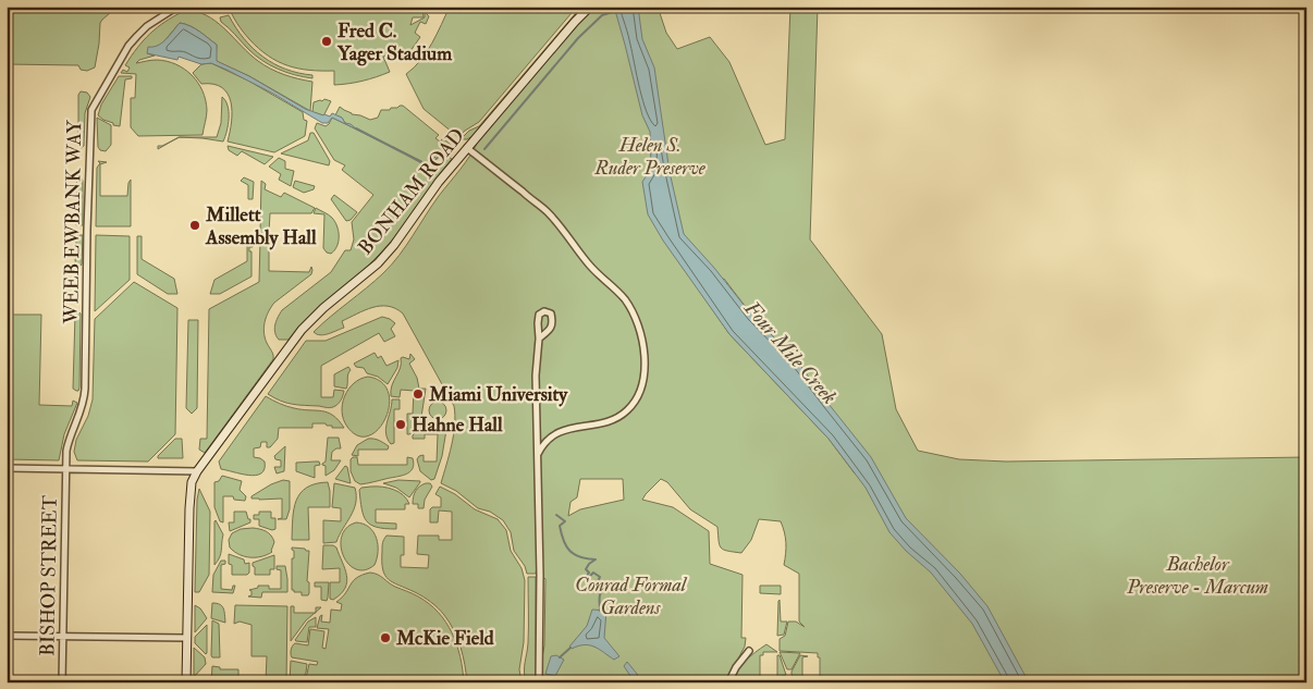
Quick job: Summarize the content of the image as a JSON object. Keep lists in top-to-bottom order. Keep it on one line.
{"streets":{"street":["BONHAM ROAD","WEEB EWBANK WAY","BISHOP STREET"]},"crossings":[["WEEB EWBANK WAY","BISHOP STREET"]],"water":["Four Mile Creek"],"parks":["Helen S. Ruder Preserve","Bachelor Preserve - Marcum","Conrad Formal Gardens"],"places":["Fred C. Yager Stadium","Millett Assembly Hall","Miami University","Hahne Hall","McKie Field"]}
